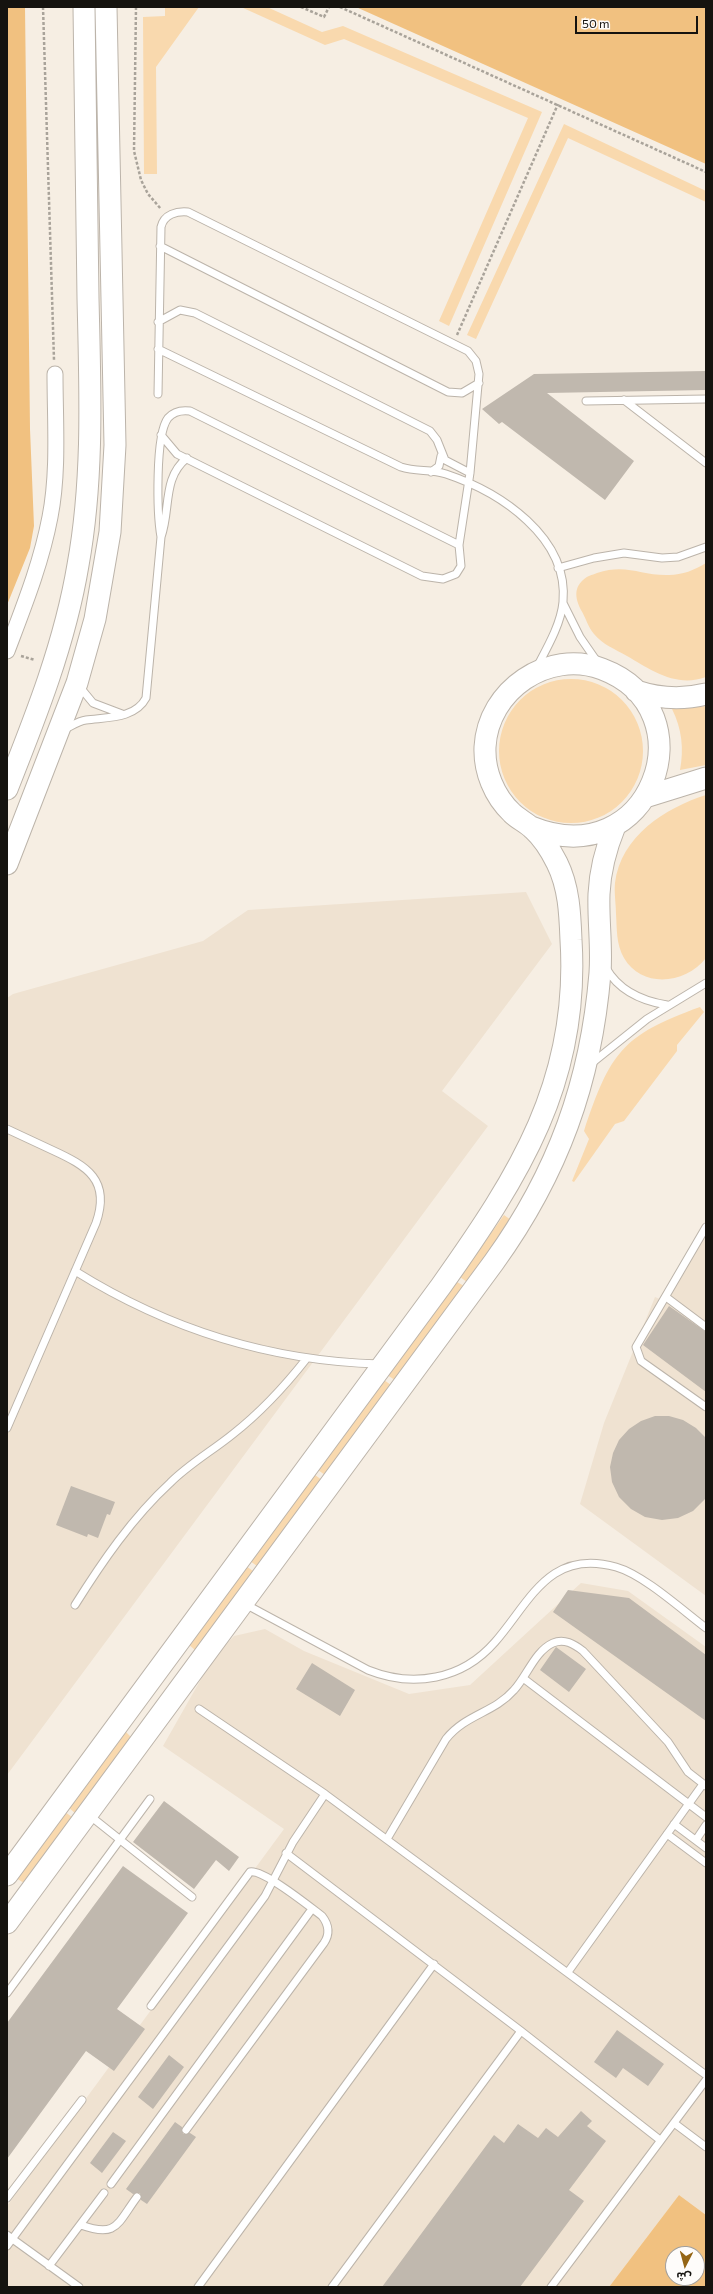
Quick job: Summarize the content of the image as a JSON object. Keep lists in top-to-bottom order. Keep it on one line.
{"scale_bar":"50 m","north":"bottom"}
